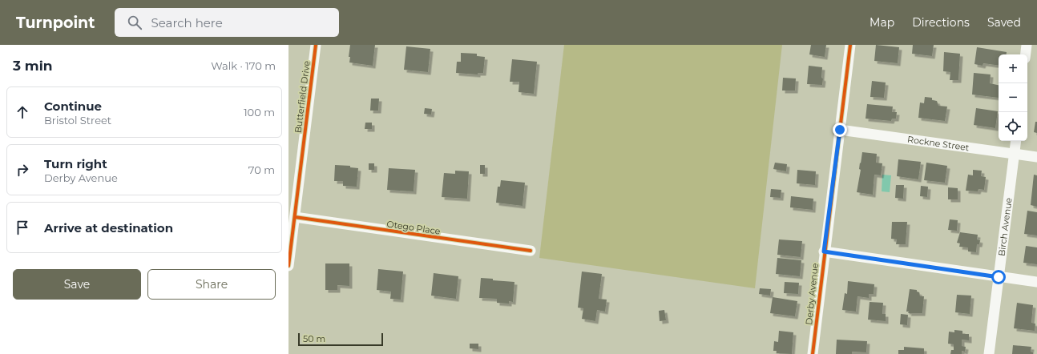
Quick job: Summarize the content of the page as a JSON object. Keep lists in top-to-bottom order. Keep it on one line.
{"streets":{"street":["Butterfield Drive","Rockne Street","Otego Place","Birch Avenue","Derby Avenue"]},"crossings":[["Butterfield Drive","Otego Place"],["Rockne Street","Birch Avenue"],["Rockne Street","Derby Avenue"]],"scale_bar":"50 m","page":{"header":"Turnpoint","search":"Search here","nav":["Map","Directions","Saved"],"heading":["3 min","Walk · 170 m"],"map_buttons":["+","−"],"list":[["Continue","Bristol Street","100 m"],["Turn right","Derby Avenue","70 m"],"Arrive at destination"],"buttons":["Save","Share"],"scale":"50 m"}}
